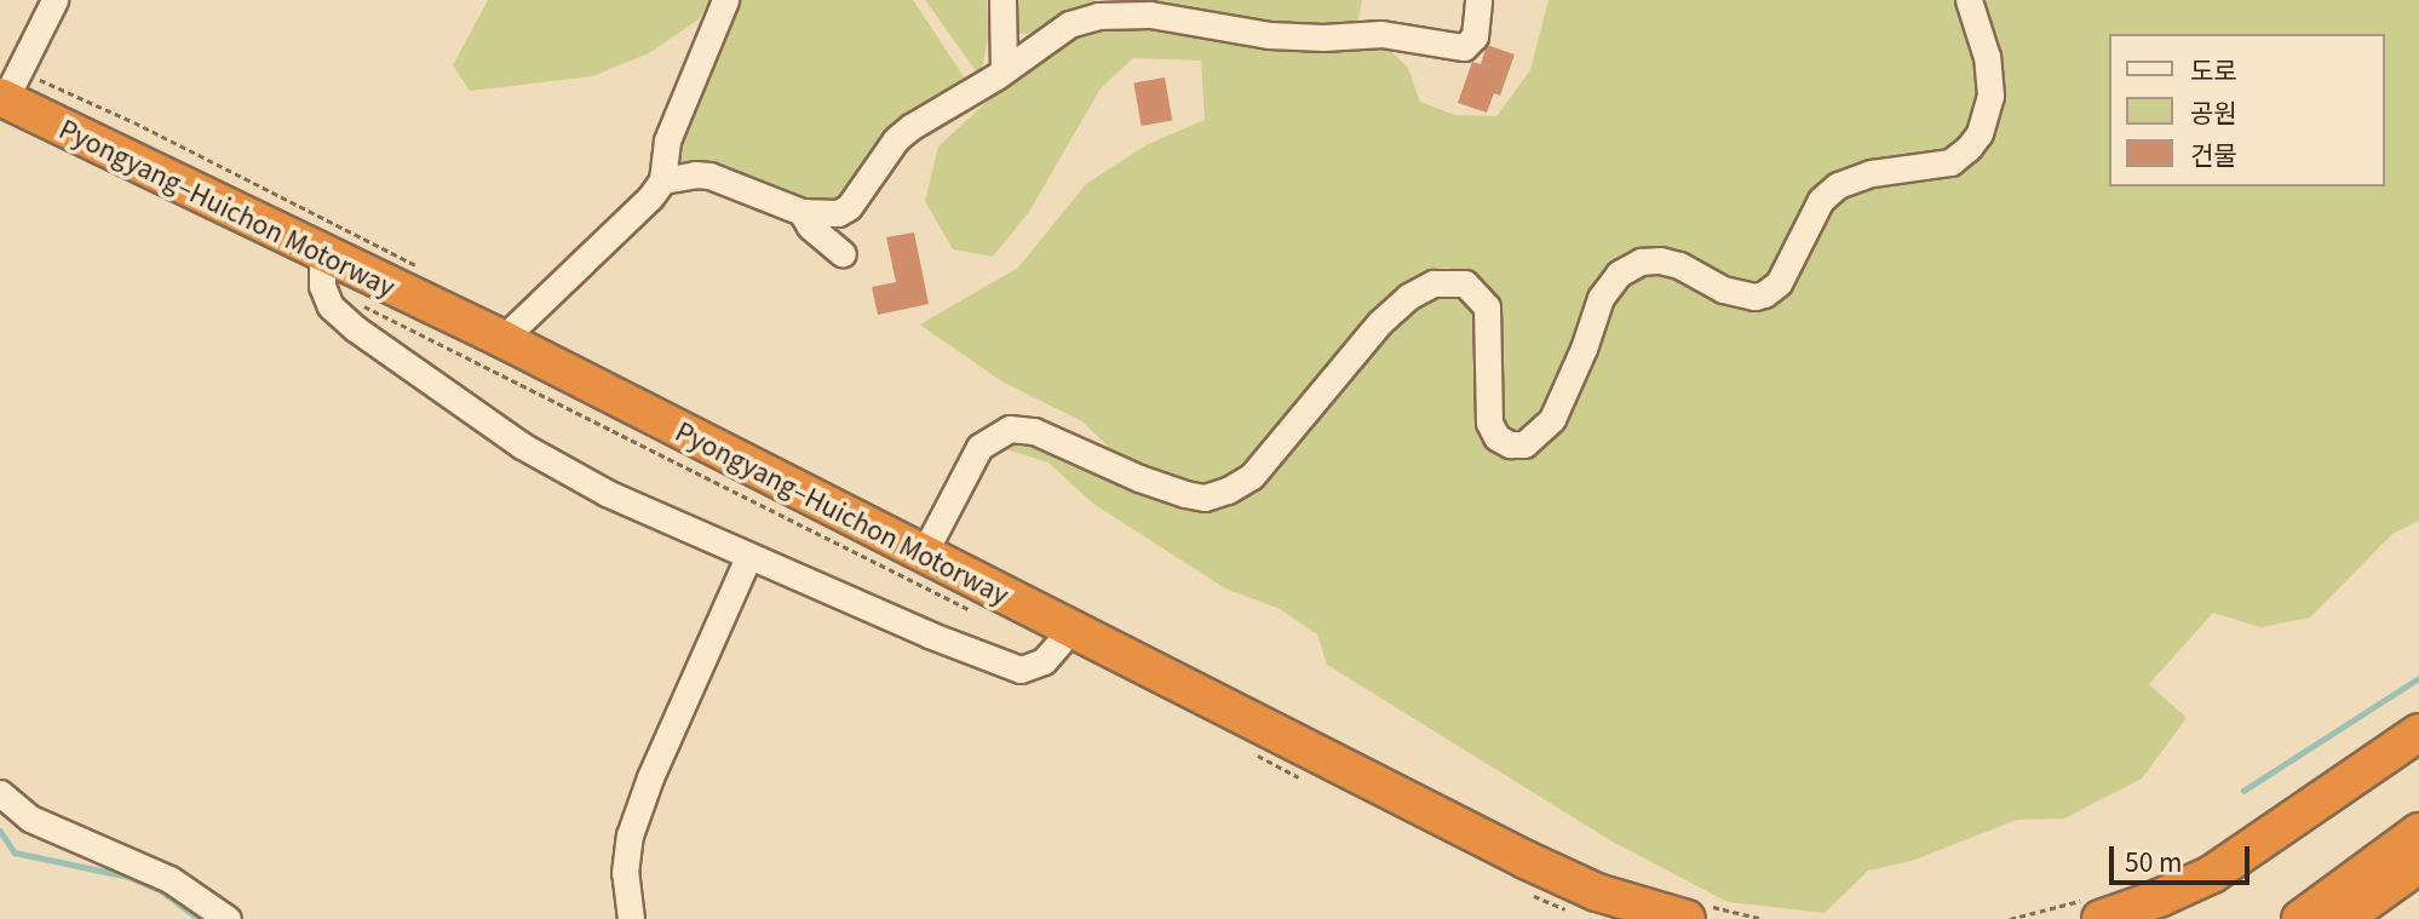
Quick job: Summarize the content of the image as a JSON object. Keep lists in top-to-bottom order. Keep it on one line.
{"streets":{"highway":["Pyongyang–Huichon Motorway"]},"legend":["도로","공원","건물"],"scale_bar":"50 m"}
